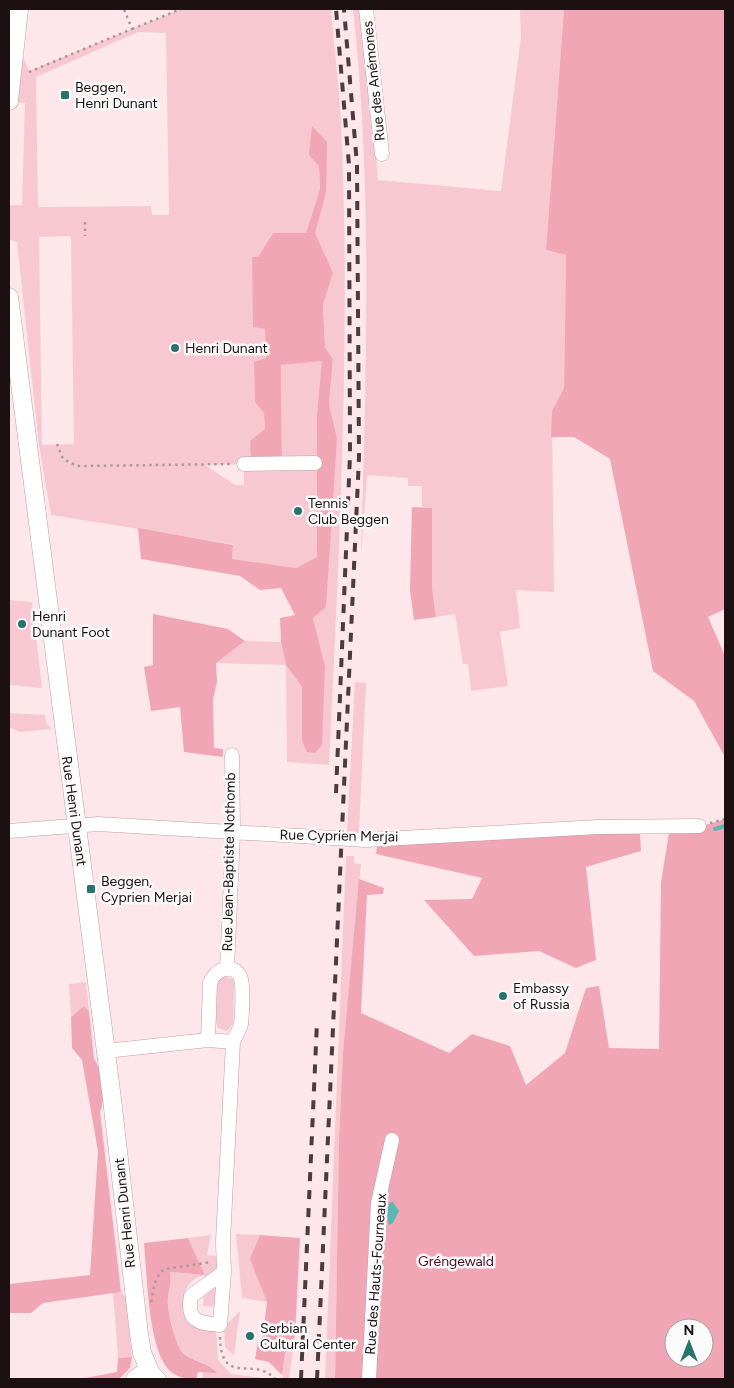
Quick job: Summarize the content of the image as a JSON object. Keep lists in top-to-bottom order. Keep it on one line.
{"streets":{"main road":["Rue Henri Dunant"],"street":["Rue des Anémones","Rue Cyprien Merjai","Rue Jean-Baptiste Nothomb","Rue des Hauts-Fourneaux"]},"crossings":[["Rue Henri Dunant","Rue Cyprien Merjai"],["Rue Cyprien Merjai","Rue Jean-Baptiste Nothomb"]],"parks":["Gréngewald"],"places":{"transit":["Beggen, Henri Dunant","Beggen, Cyprien Merjai"],"other":["Henri Dunant","Tennis Club Beggen","Henri Dunant Foot","Embassy of Russia","Serbian Cultural Center"]},"north":"top"}
